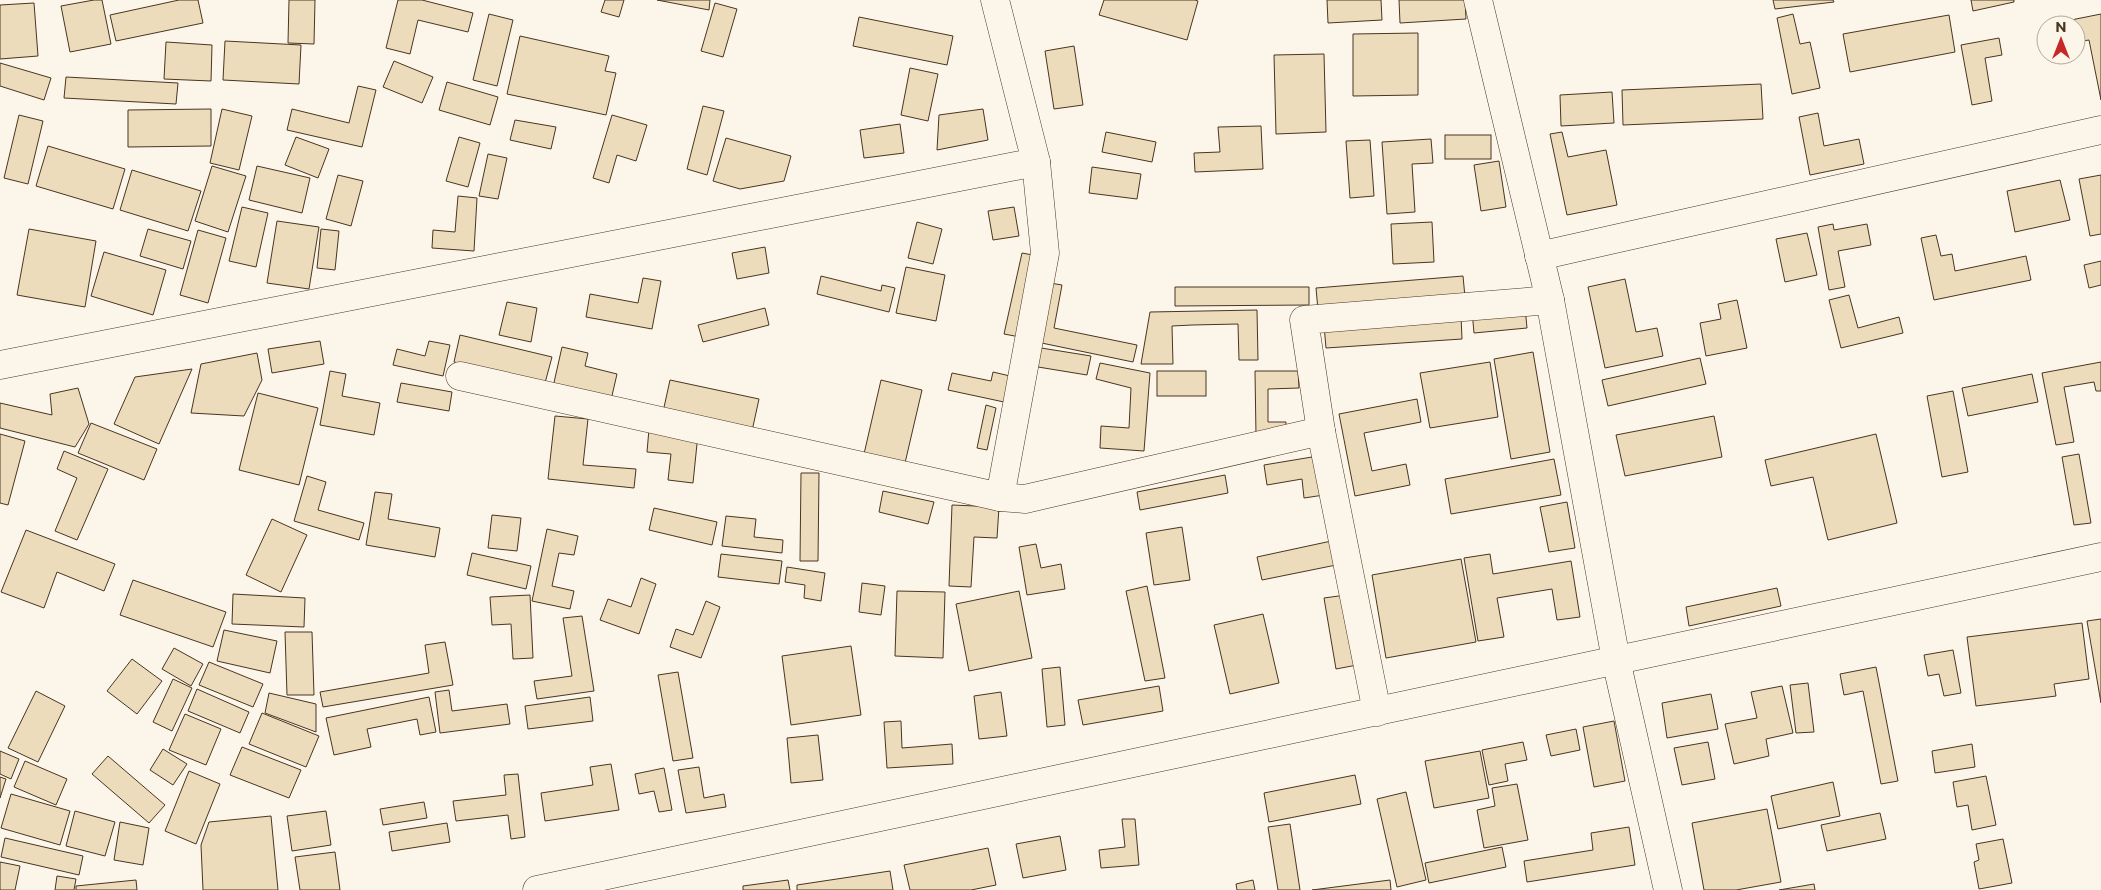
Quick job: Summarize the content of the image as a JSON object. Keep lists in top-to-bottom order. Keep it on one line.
{"north":"top"}
